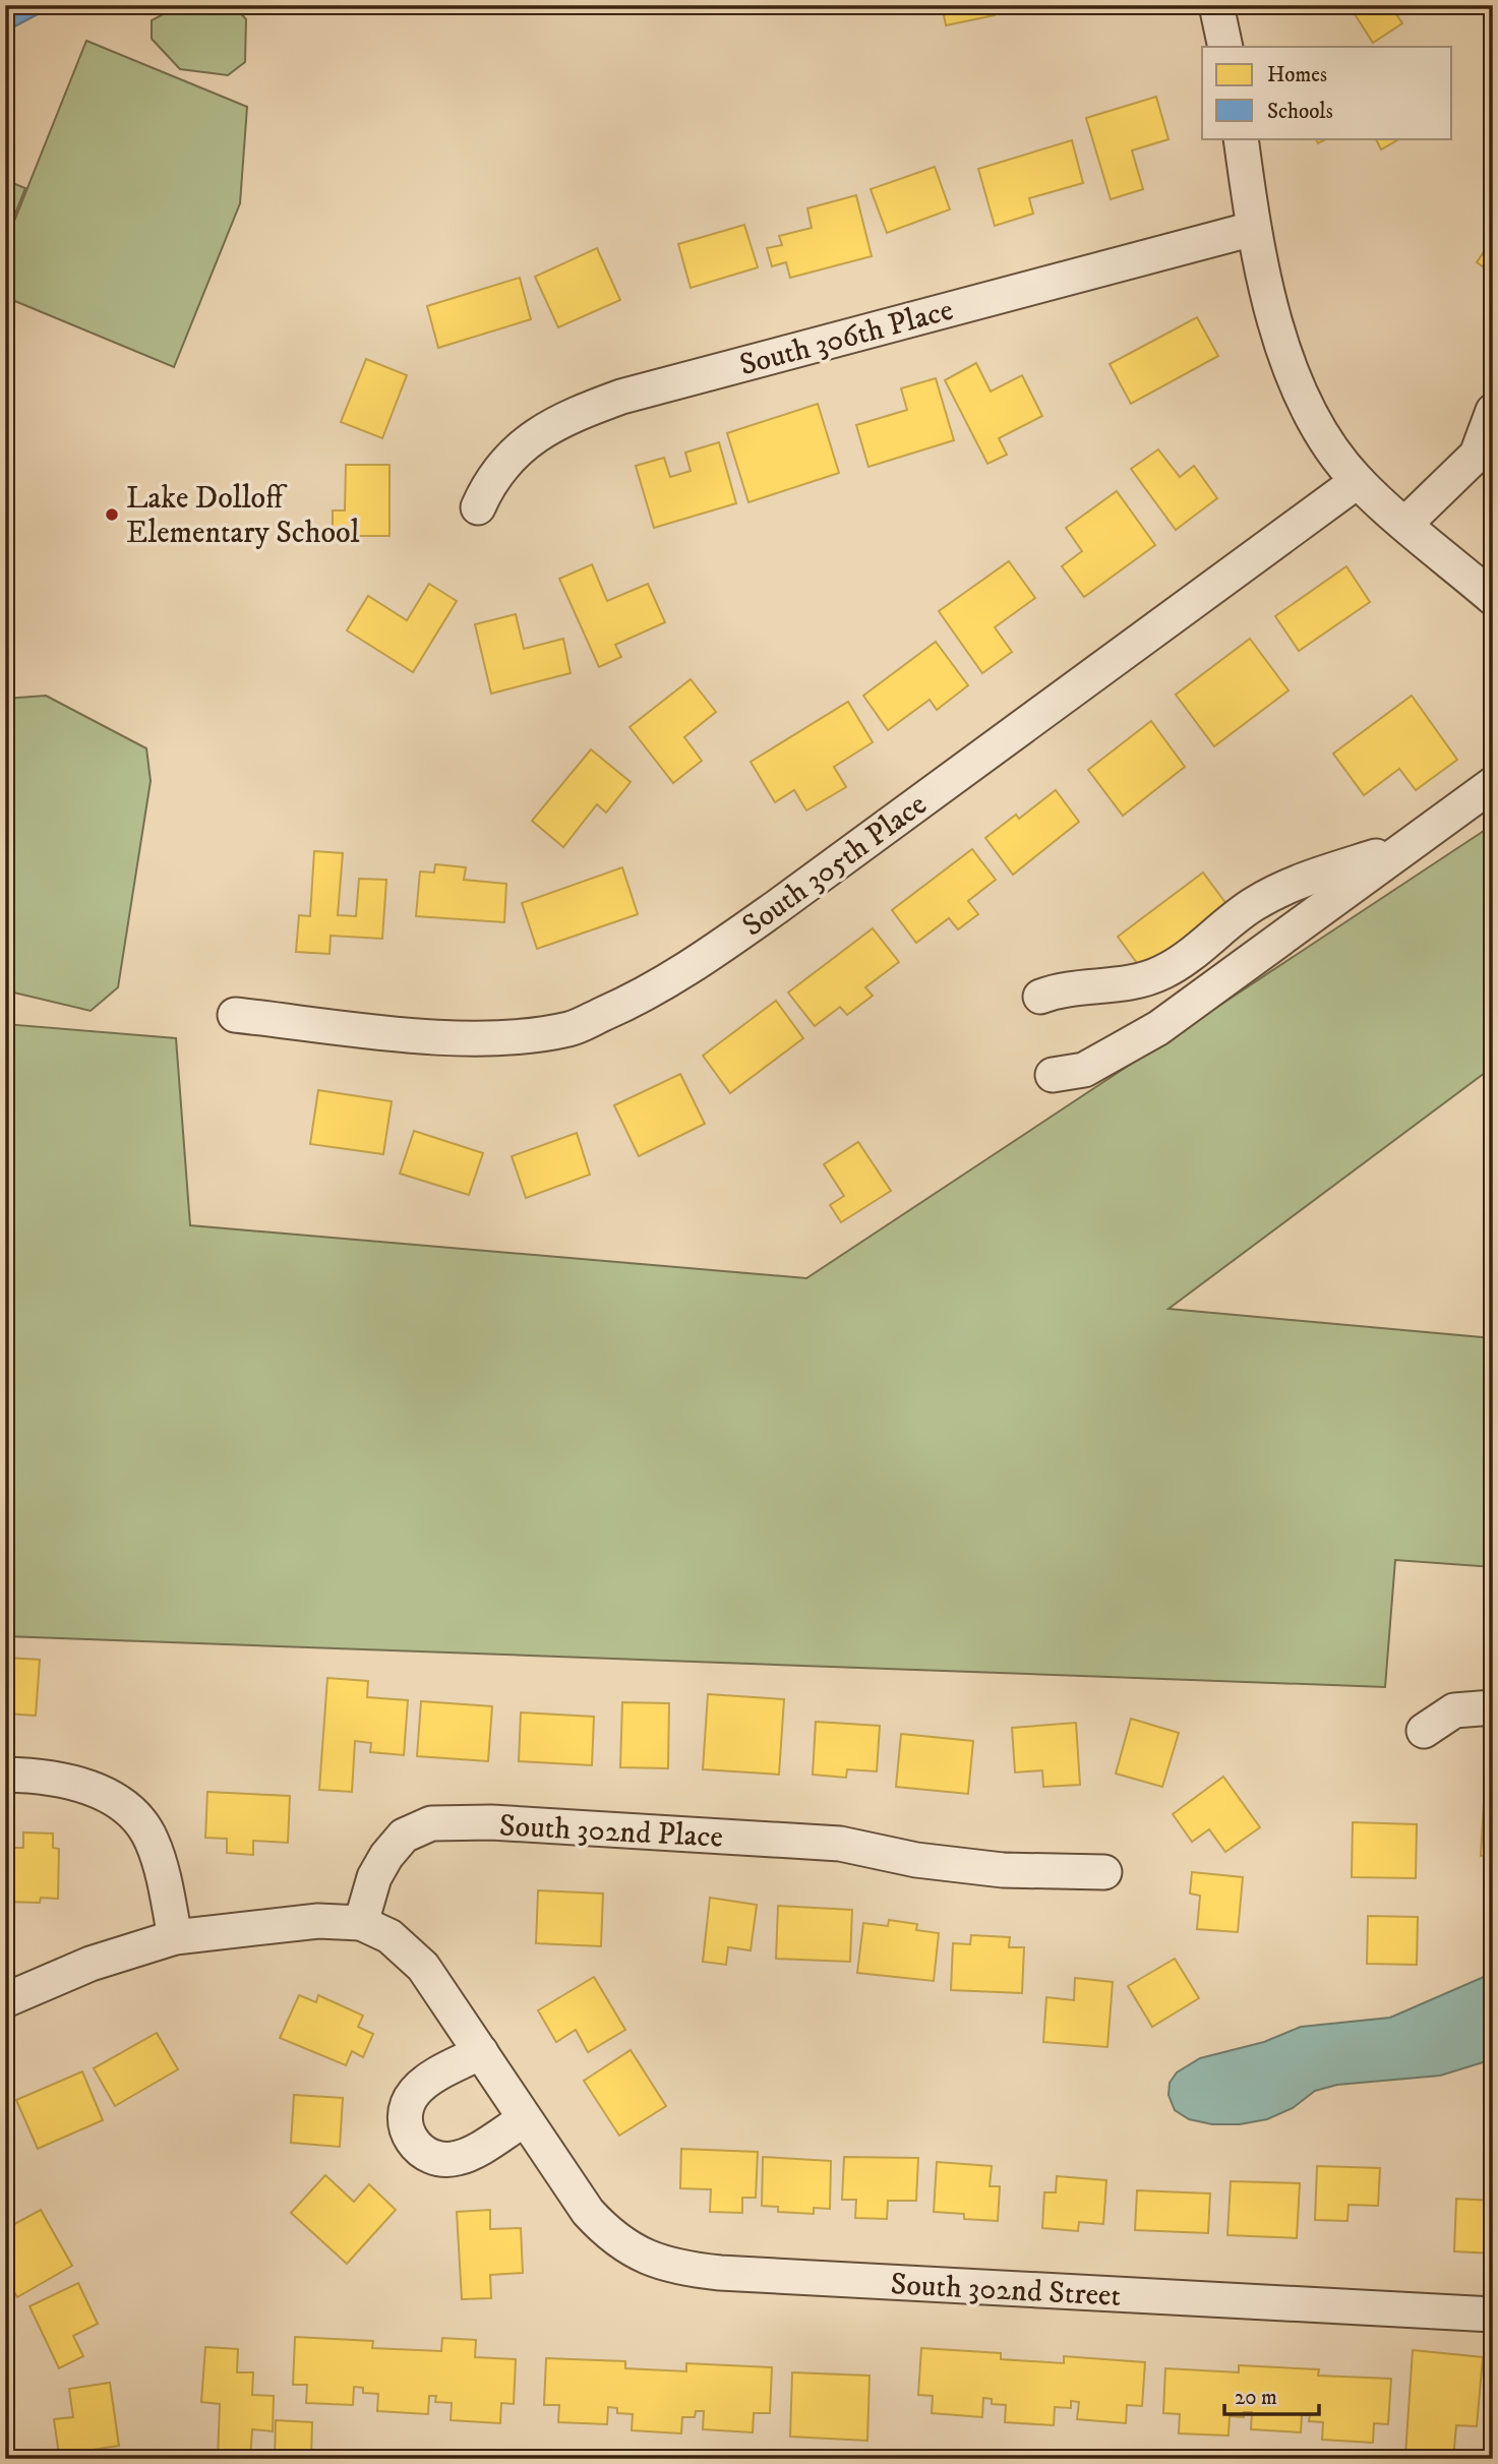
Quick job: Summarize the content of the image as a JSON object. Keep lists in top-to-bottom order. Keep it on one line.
{"streets":{"street":["South 306th Place","South 305th Place","South 302nd Place","South 302nd Street"]},"crossings":[["South 302nd Place","South 302nd Street"]],"places":["Lake Dolloff Elementary School"],"legend":["Homes","Schools"],"scale_bar":"20 m"}
